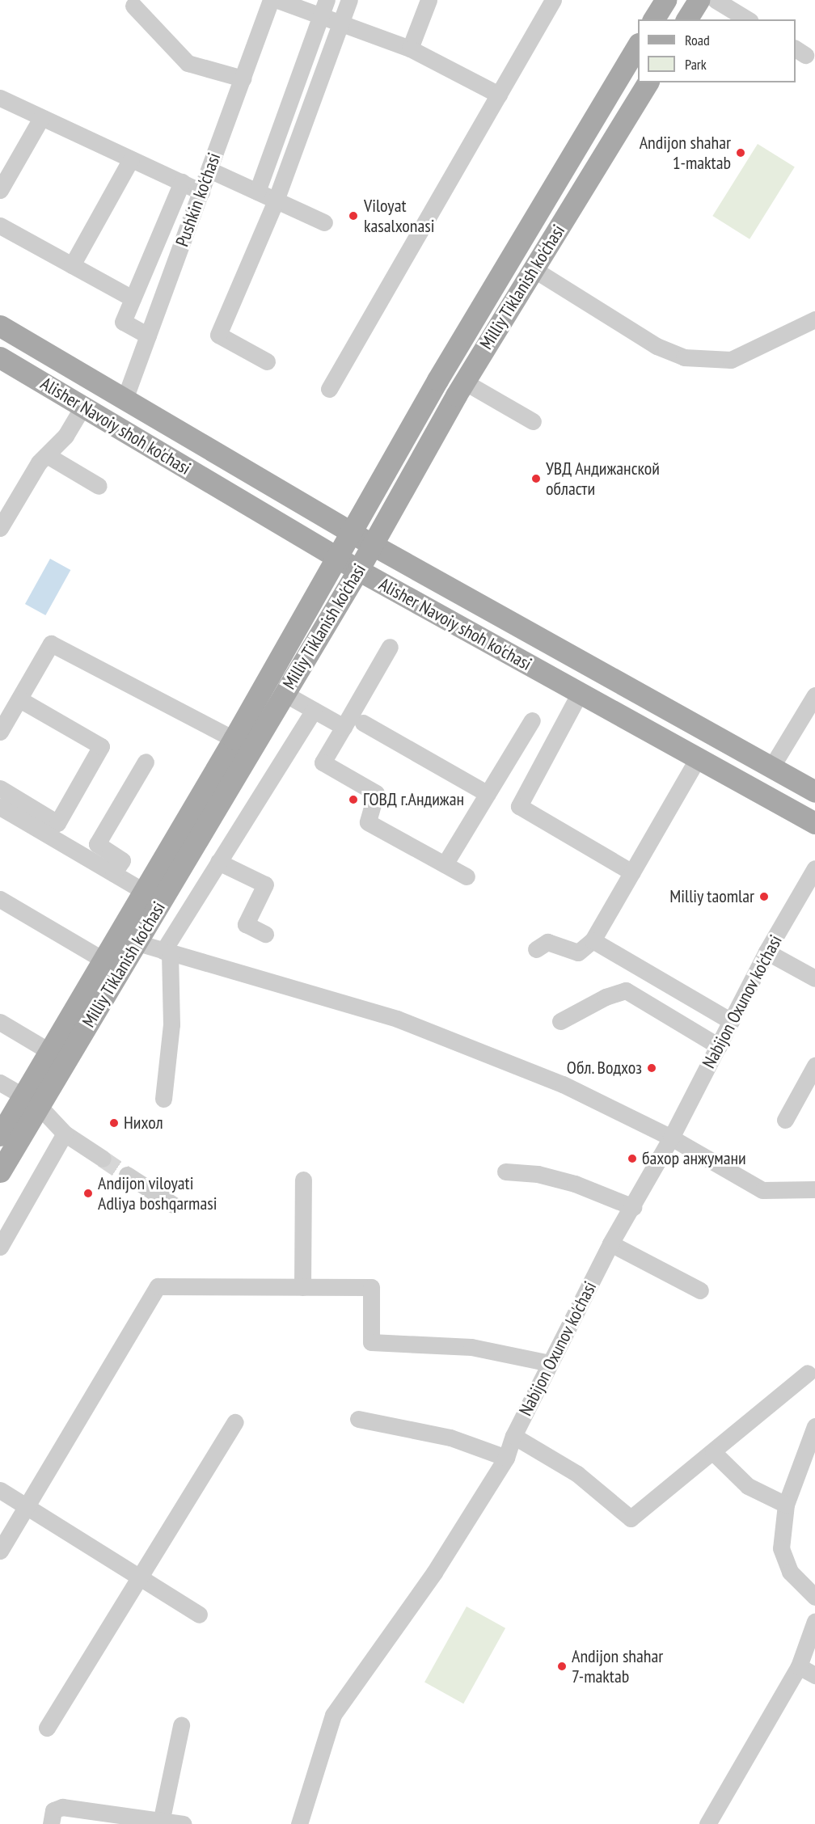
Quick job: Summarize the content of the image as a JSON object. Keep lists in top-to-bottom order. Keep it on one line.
{"streets":{"main road":["Milliy Tiklanish ko'chasi","Alisher Navoiy shoh ko'chasi"],"street":["Pushkin ko'chasi","Nabijon Oxunov ko'chasi"]},"crossings":[["Pushkin ko'chasi","Alisher Navoiy shoh ko'chasi"],["Milliy Tiklanish ko'chasi","Alisher Navoiy shoh ko'chasi"]],"places":["Andijon shahar 1-maktab","Viloyat kasalxonasi","УВД Андижанской области","ГОВД г.Андижан","Milliy taomlar","Обл. Водхоз","Нихол","бахор анжумани","Andijon viloyati Adliya boshqarmasi","Andijon shahar 7-maktab"],"legend":["Road","Park"]}
